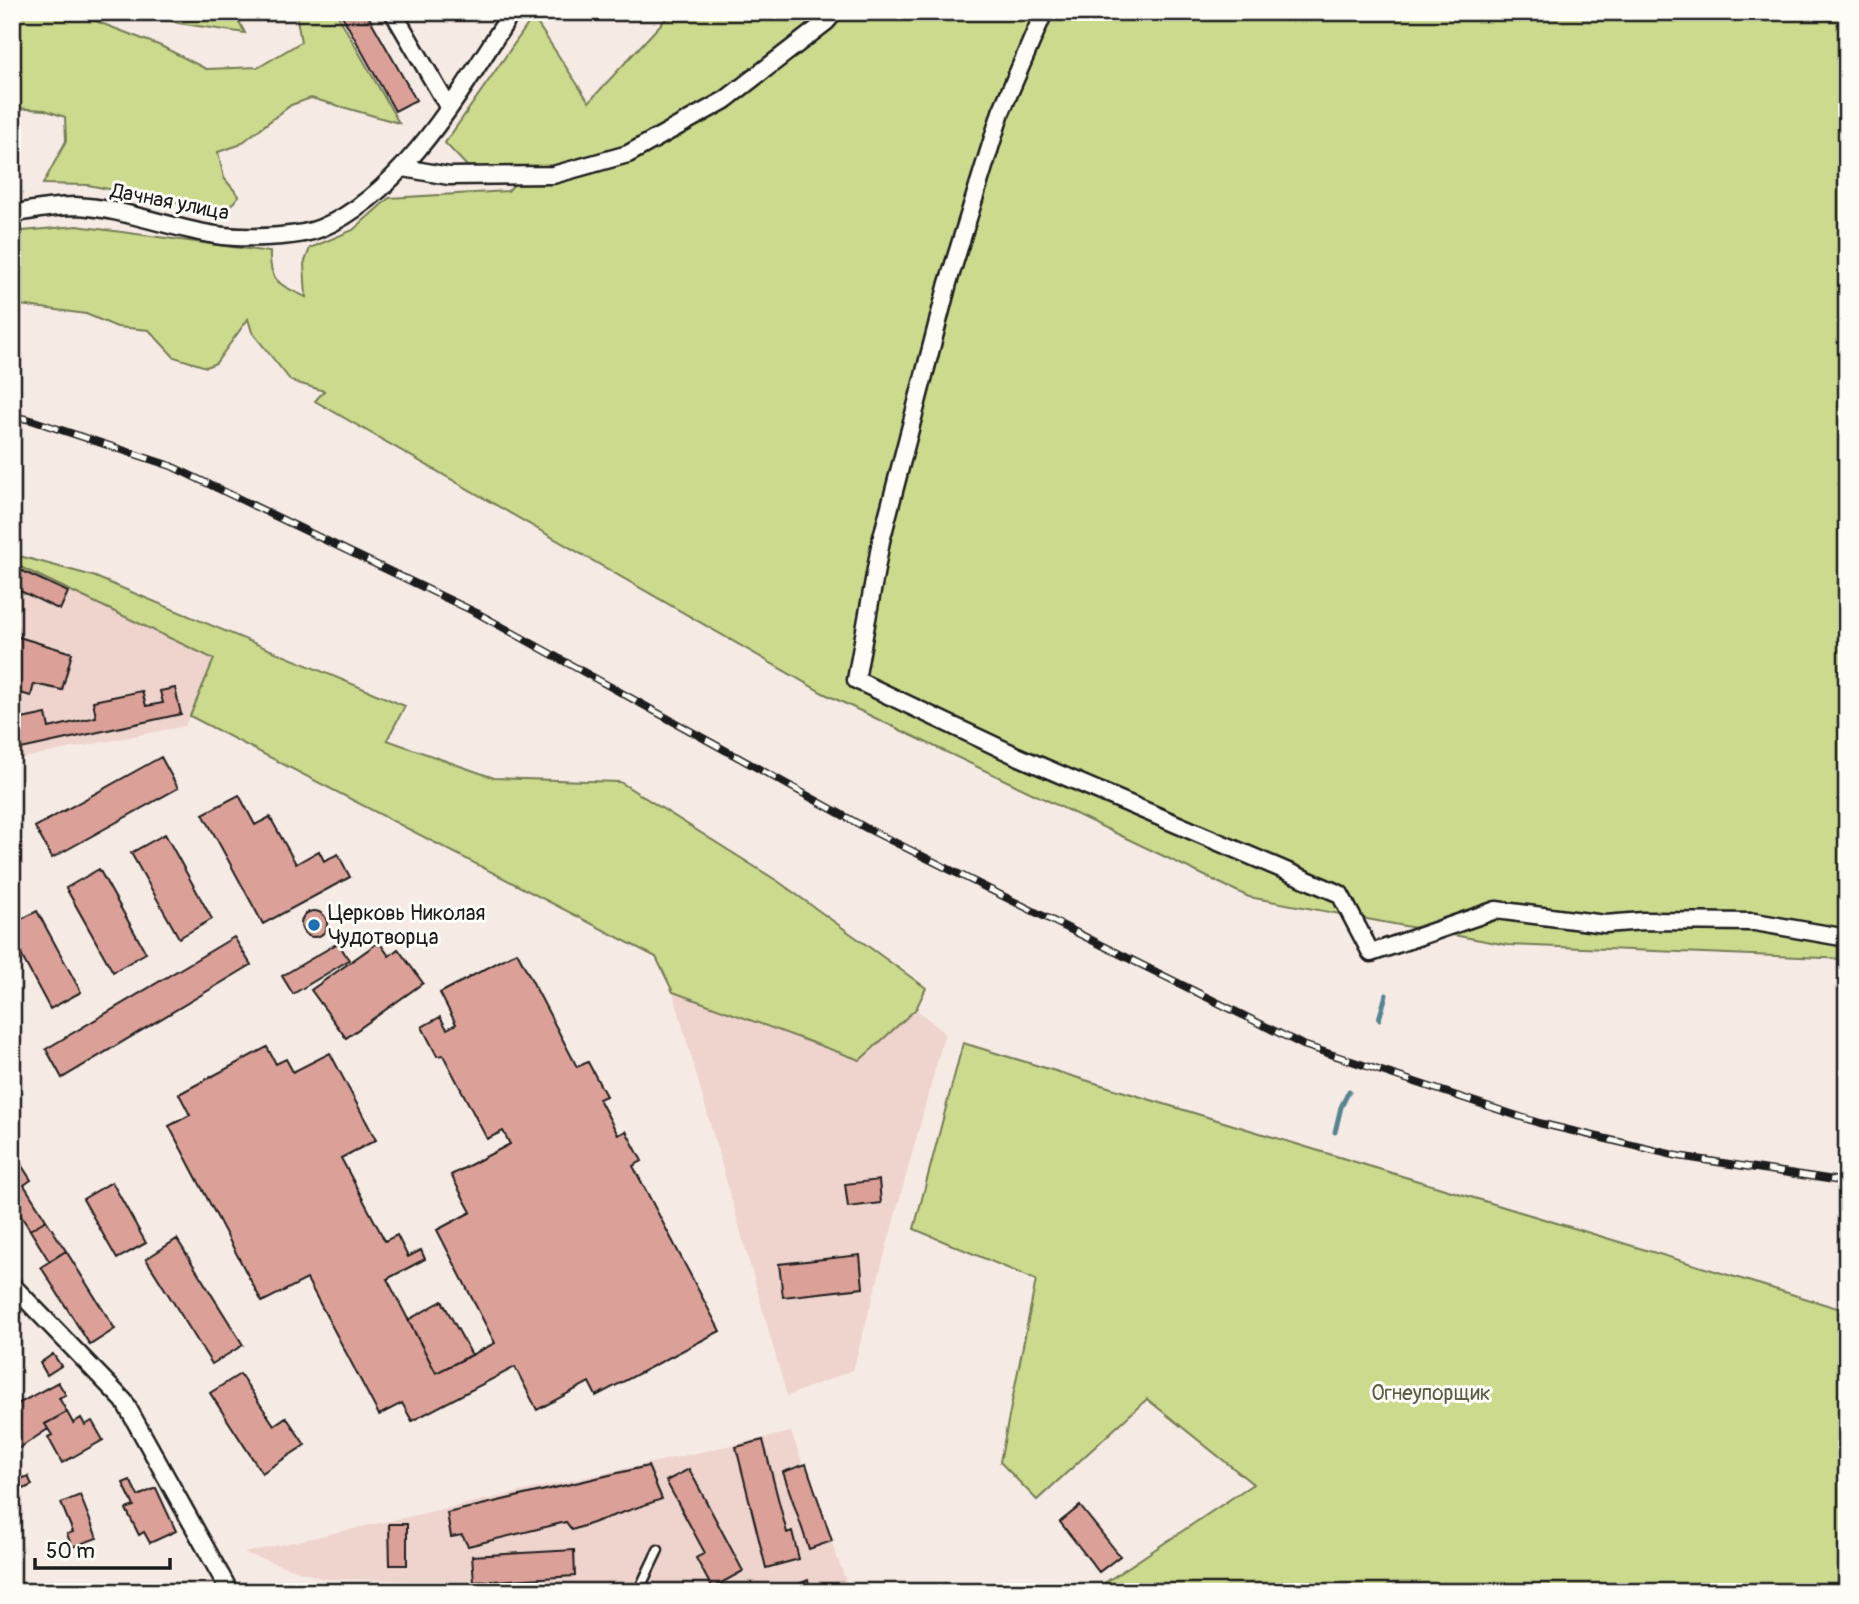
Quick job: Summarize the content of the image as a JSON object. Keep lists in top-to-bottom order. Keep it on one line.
{"streets":{"street":["Дачная улица"]},"parks":["Огнеупорщик"],"places":["Церковь Николая Чудотворца"],"scale_bar":"50 m"}
